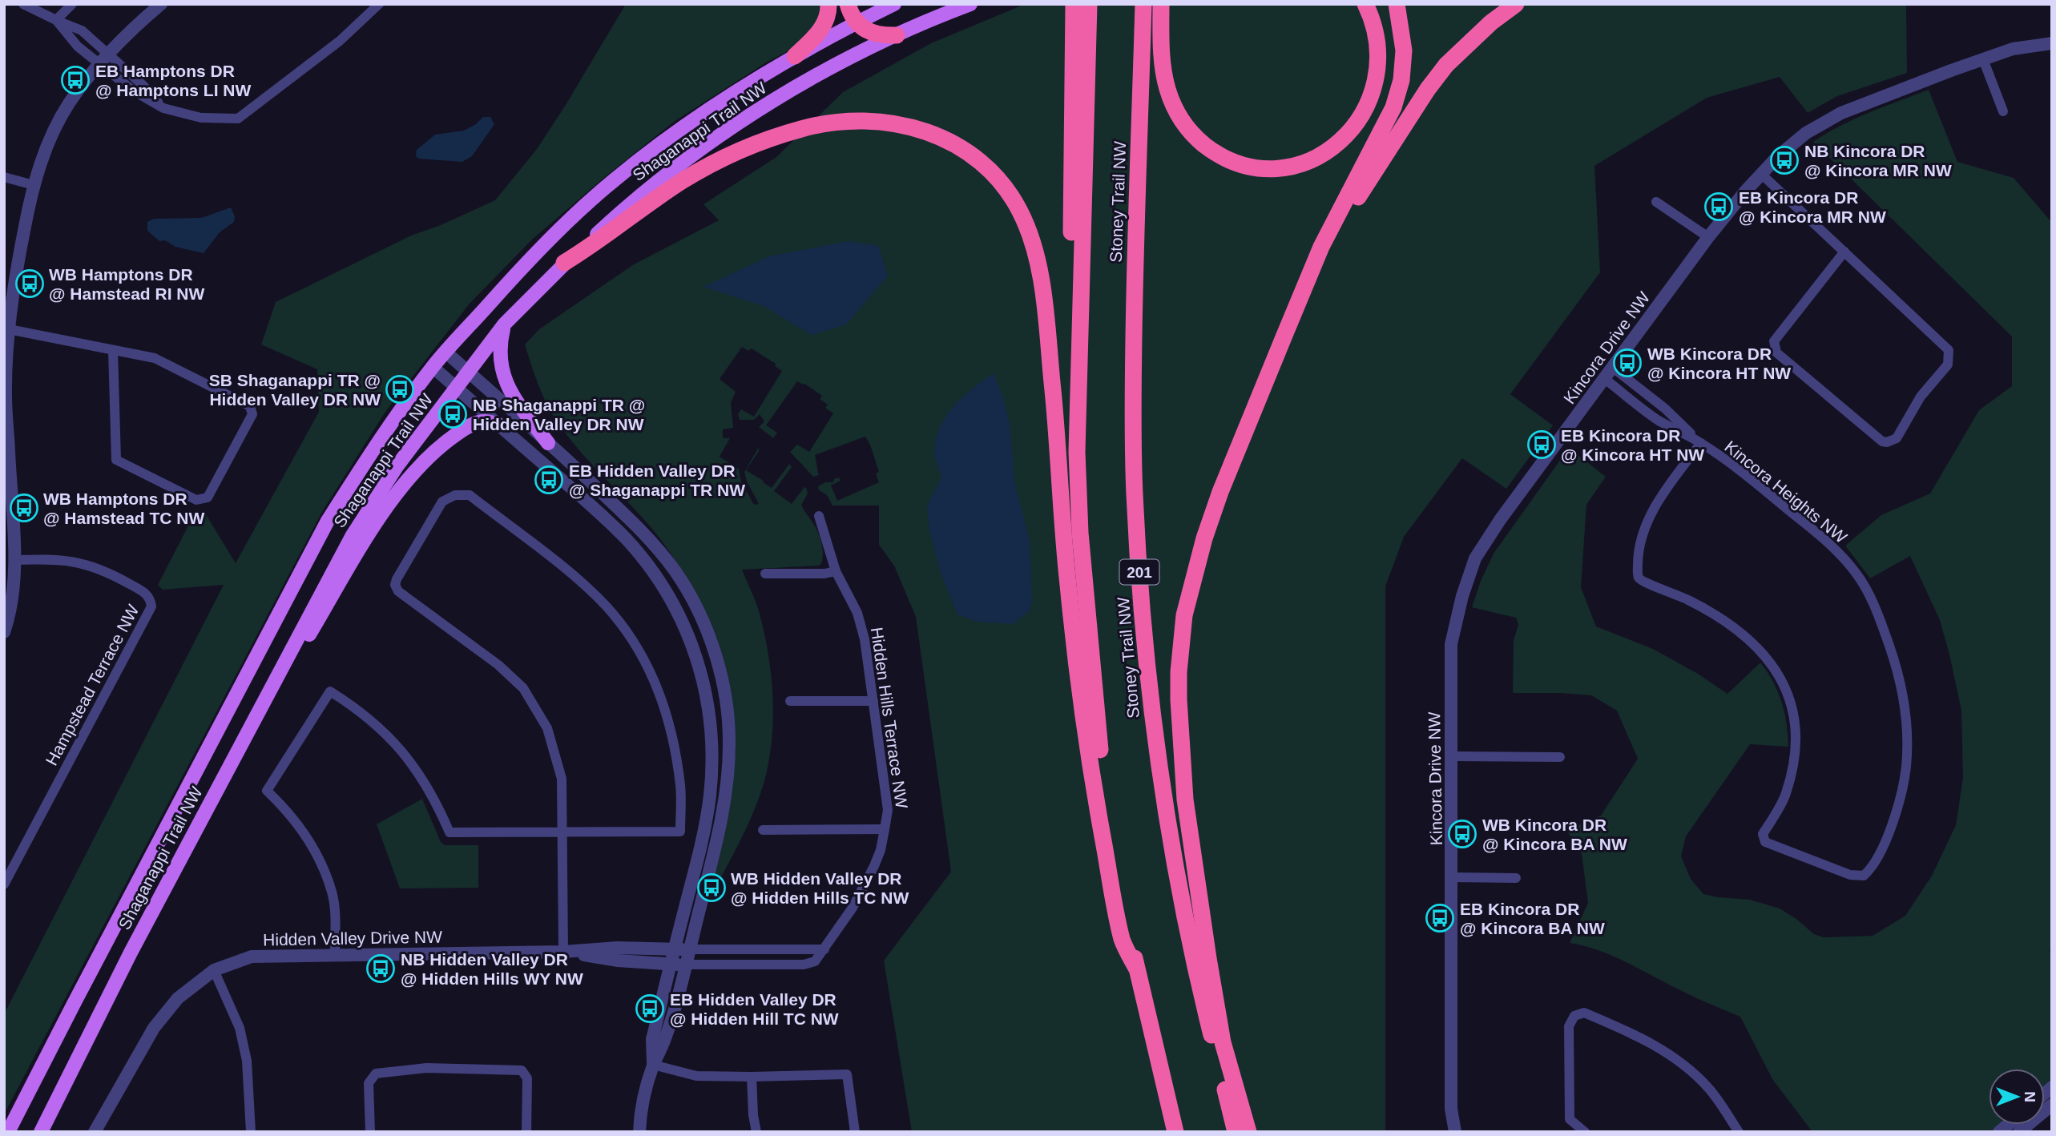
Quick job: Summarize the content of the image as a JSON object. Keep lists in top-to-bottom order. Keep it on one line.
{"streets":{"highway":["Stoney Trail NW","201"],"main road":["Shaganappi Trail NW"],"street":["Kincora Drive NW","Kincora Heights NW","Hampstead Terrace NW","Hidden Hills Terrace NW","Hidden Valley Drive NW"]},"crossings":[["Kincora Drive NW","Kincora Heights NW"],["Hidden Hills Terrace NW","Hidden Valley Drive NW"]],"places":{"bus stop":["EB Hamptons DR @ Hamptons LI NW","NB Kincora DR @ Kincora MR NW","EB Kincora DR @ Kincora MR NW","WB Hamptons DR @ Hamstead RI NW","WB Kincora DR @ Kincora HT NW","SB Shaganappi TR @ Hidden Valley DR NW","NB Shaganappi TR @ Hidden Valley DR NW","EB Kincora DR @ Kincora HT NW","EB Hidden Valley DR @ Shaganappi TR NW","WB Hamptons DR @ Hamstead TC NW","WB Kincora DR @ Kincora BA NW","WB Hidden Valley DR @ Hidden Hills TC NW","EB Kincora DR @ Kincora BA NW","NB Hidden Valley DR @ Hidden Hills WY NW","EB Hidden Valley DR @ Hidden Hill TC NW"]},"north":"right"}
